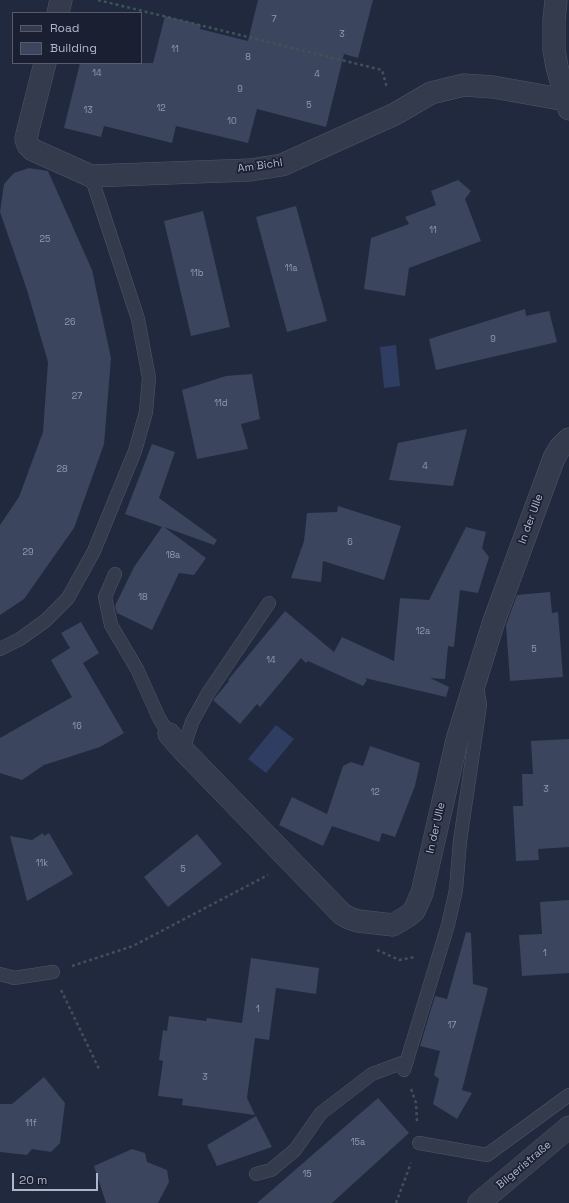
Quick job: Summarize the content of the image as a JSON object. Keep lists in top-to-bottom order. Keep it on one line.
{"streets":{"street":["Am Bichl","In der Ulle","Bilgeristraße"]},"house_numbers":["7","3","11","8","14","4","9","5","12","13","10","11","25","11a","11b","26","9","27","11d","4","28","6","29","18a","18","12a","5","14","16","3","12","11k","5","1","1","17","3","11f","15a","15"],"legend":["Road","Building"],"scale_bar":"20 m"}
